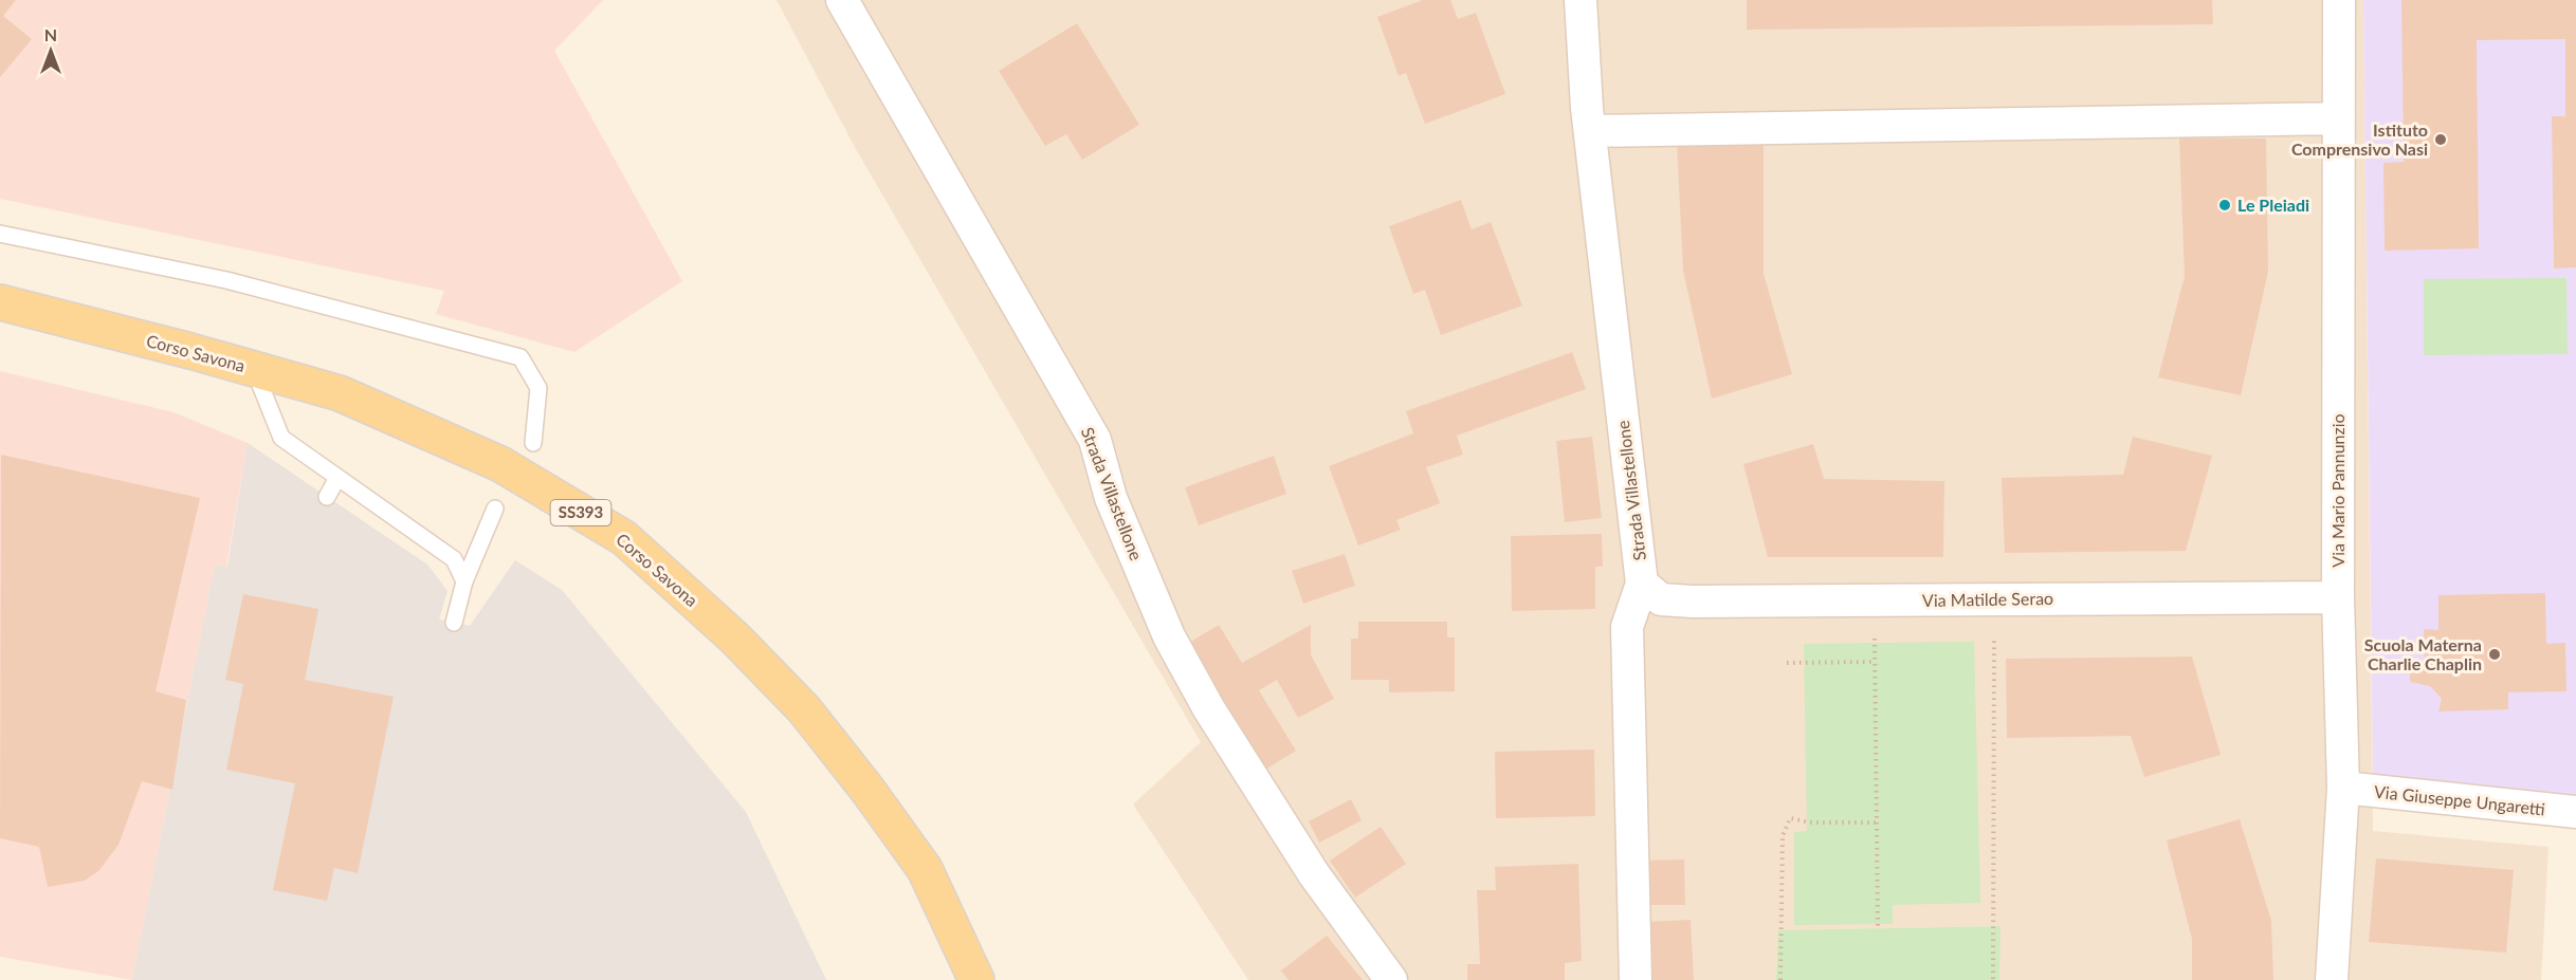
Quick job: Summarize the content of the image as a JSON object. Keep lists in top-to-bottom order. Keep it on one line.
{"streets":{"main road":["Corso Savona","SS393"],"street":["Strada Villastellone","Via Mario Pannunzio","Via Matilde Serao","Via Giuseppe Ungaretti"]},"crossings":[["Strada Villastellone","Via Matilde Serao"],["Via Mario Pannunzio","Via Matilde Serao"],["Via Mario Pannunzio","Via Giuseppe Ungaretti"]],"places":["Istituto Comprensivo Nasi","Le Pleiadi","Scuola Materna Charlie Chaplin"],"north":"top"}
